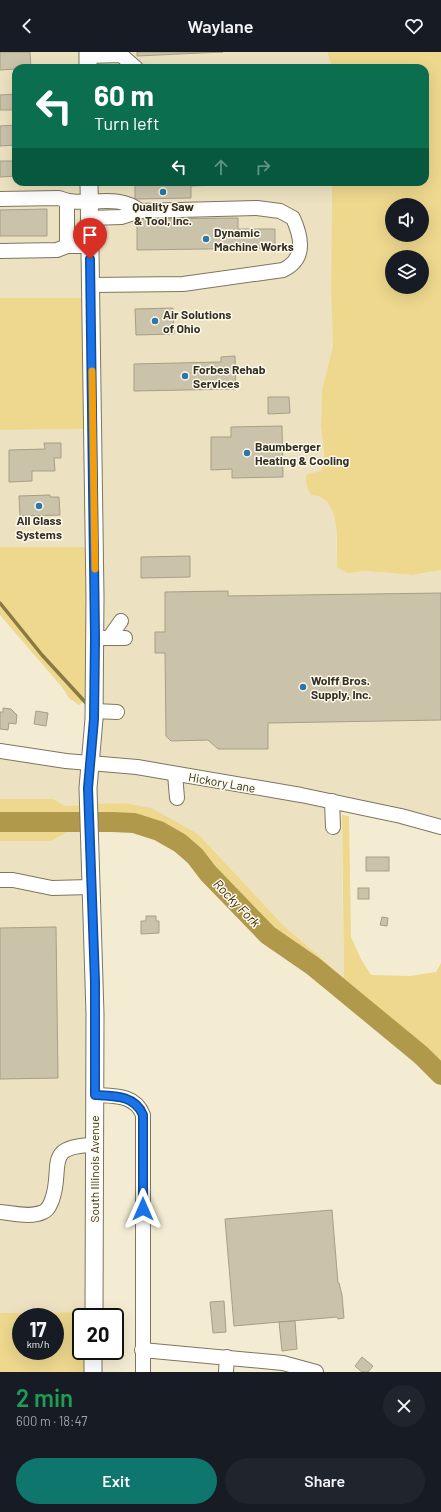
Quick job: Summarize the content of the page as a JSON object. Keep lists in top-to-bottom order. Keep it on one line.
{"streets":{"main road":["South Illinois Avenue"],"street":["Hickory Lane"]},"crossings":[["Hickory Lane","South Illinois Avenue"]],"water":["Rocky Fork"],"places":["Quality Saw & Tool, Inc.","Dynamic Machine Works","Air Solutions of Ohio","Forbes Rehab Services","Baumberger Heating & Cooling","All Glass Systems","Wolff Bros. Supply, Inc."],"page":{"header":"Waylane","turn":["60 m","Turn left"],"speed":"17 km/h","limit":"20","heading":["2 min","600 m · 18:47"],"buttons":["Exit","Share"]}}
